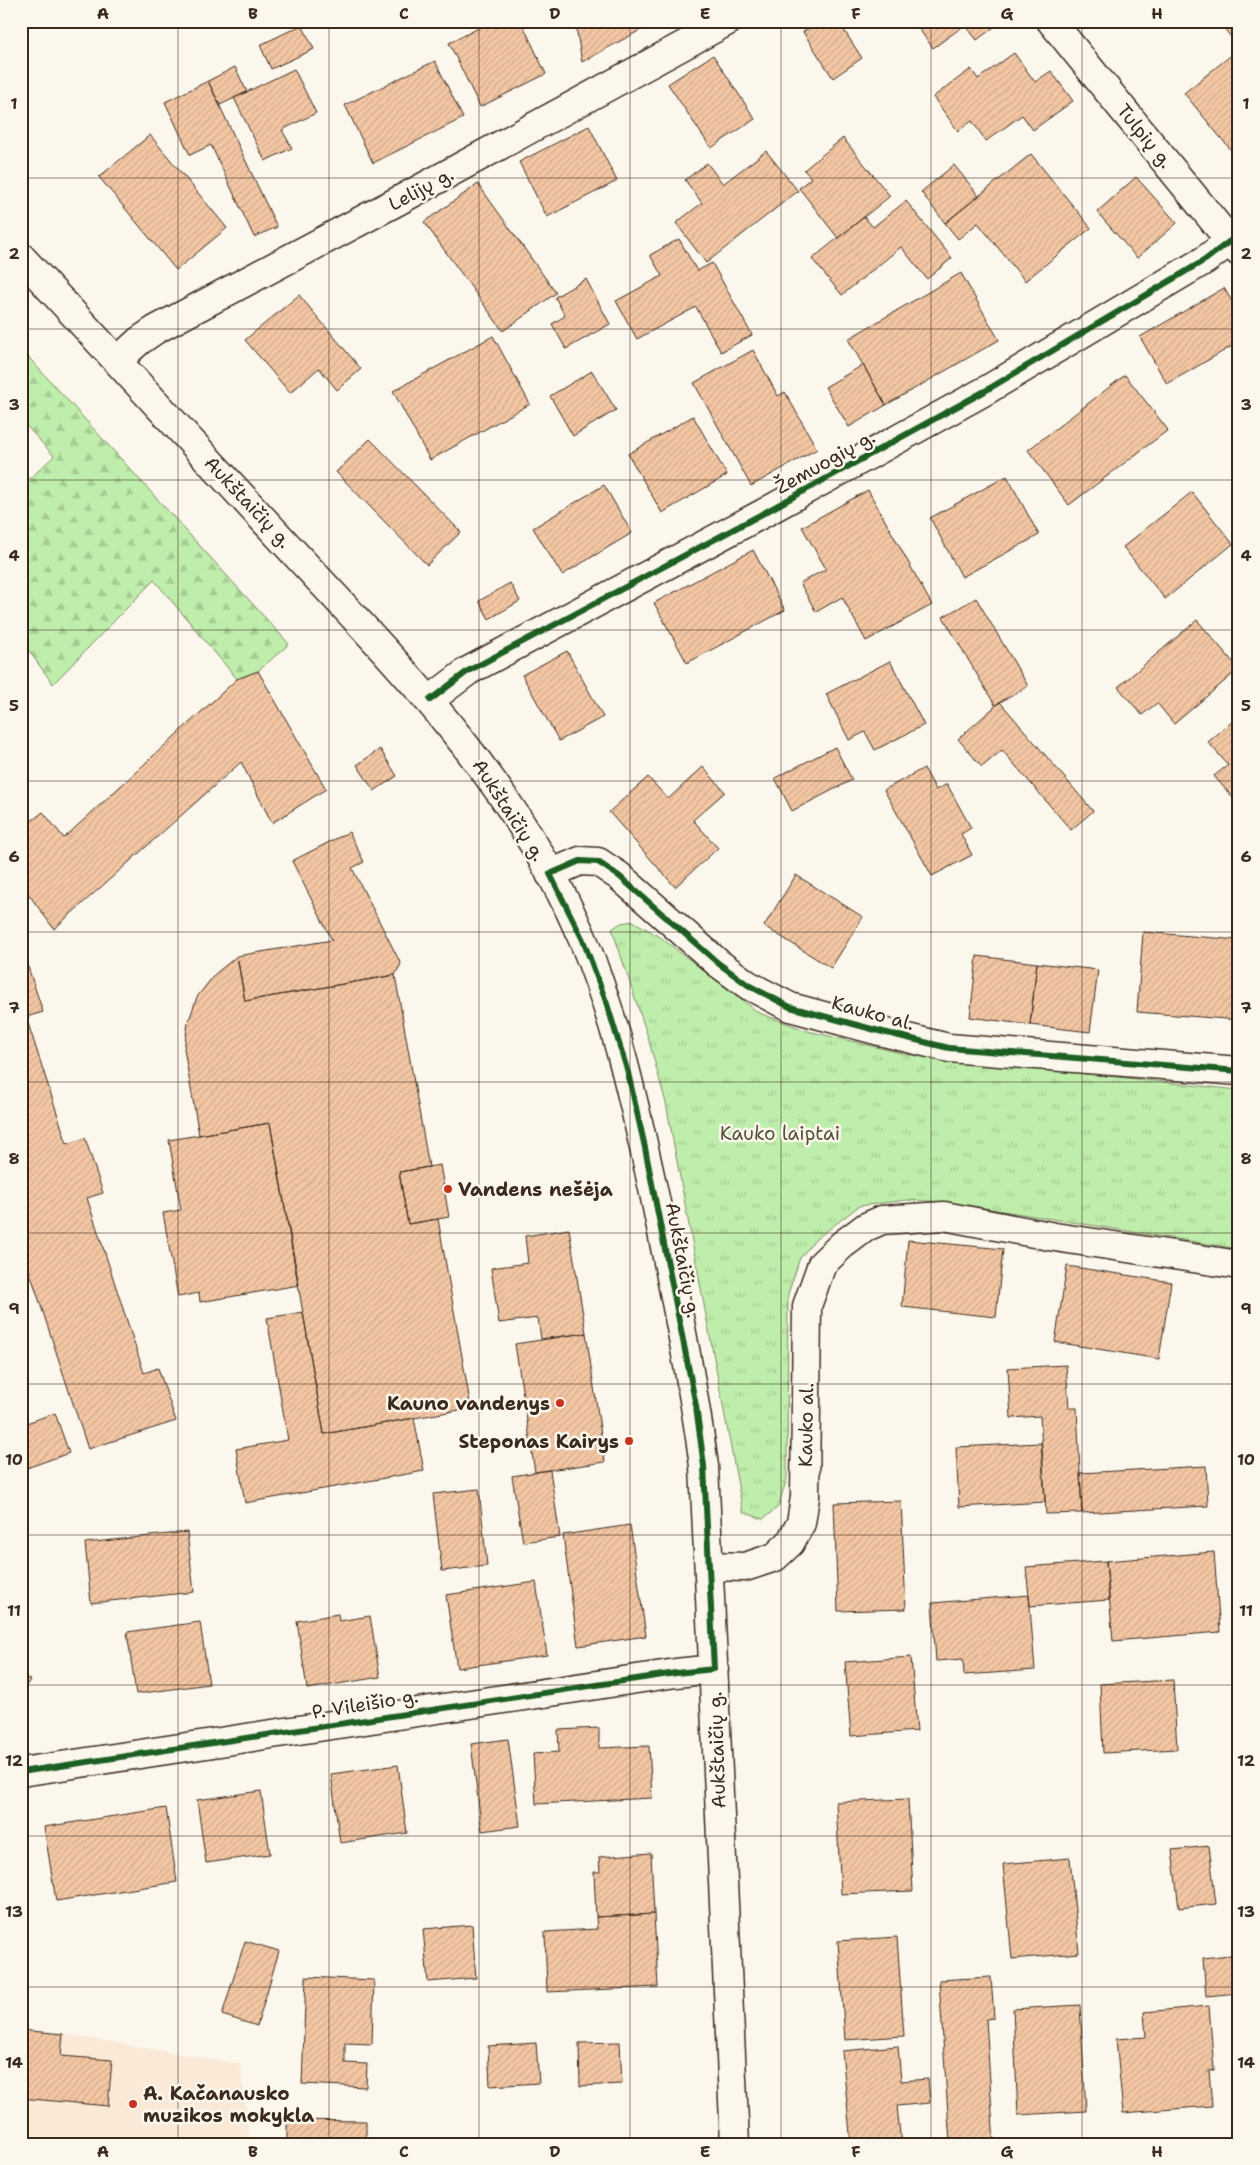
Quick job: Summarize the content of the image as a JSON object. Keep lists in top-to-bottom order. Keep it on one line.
{"streets":{"street":["Tulpių g.","Lelijų g.","Žemuogių g.","Aukštaičių g.","Kauko al.","P. Vileišio g."]},"crossings":[["Tulpių g.","Žemuogių g."],["Lelijų g.","Aukštaičių g."],["Žemuogių g.","Aukštaičių g."],["Aukštaičių g.","Kauko al."],["Aukštaičių g.","P. Vileišio g."]],"parks":["Kauko laiptai"],"places":["Vandens nešėja","Kauno vandenys","Steponas Kairys","A. Kačanausko muzikos mokykla"],"grid":{"columns":["A","B","C","D","E","F","G","H"],"rows":["1","2","3","4","5","6","7","8","9","10","11","12","13","14"]}}
